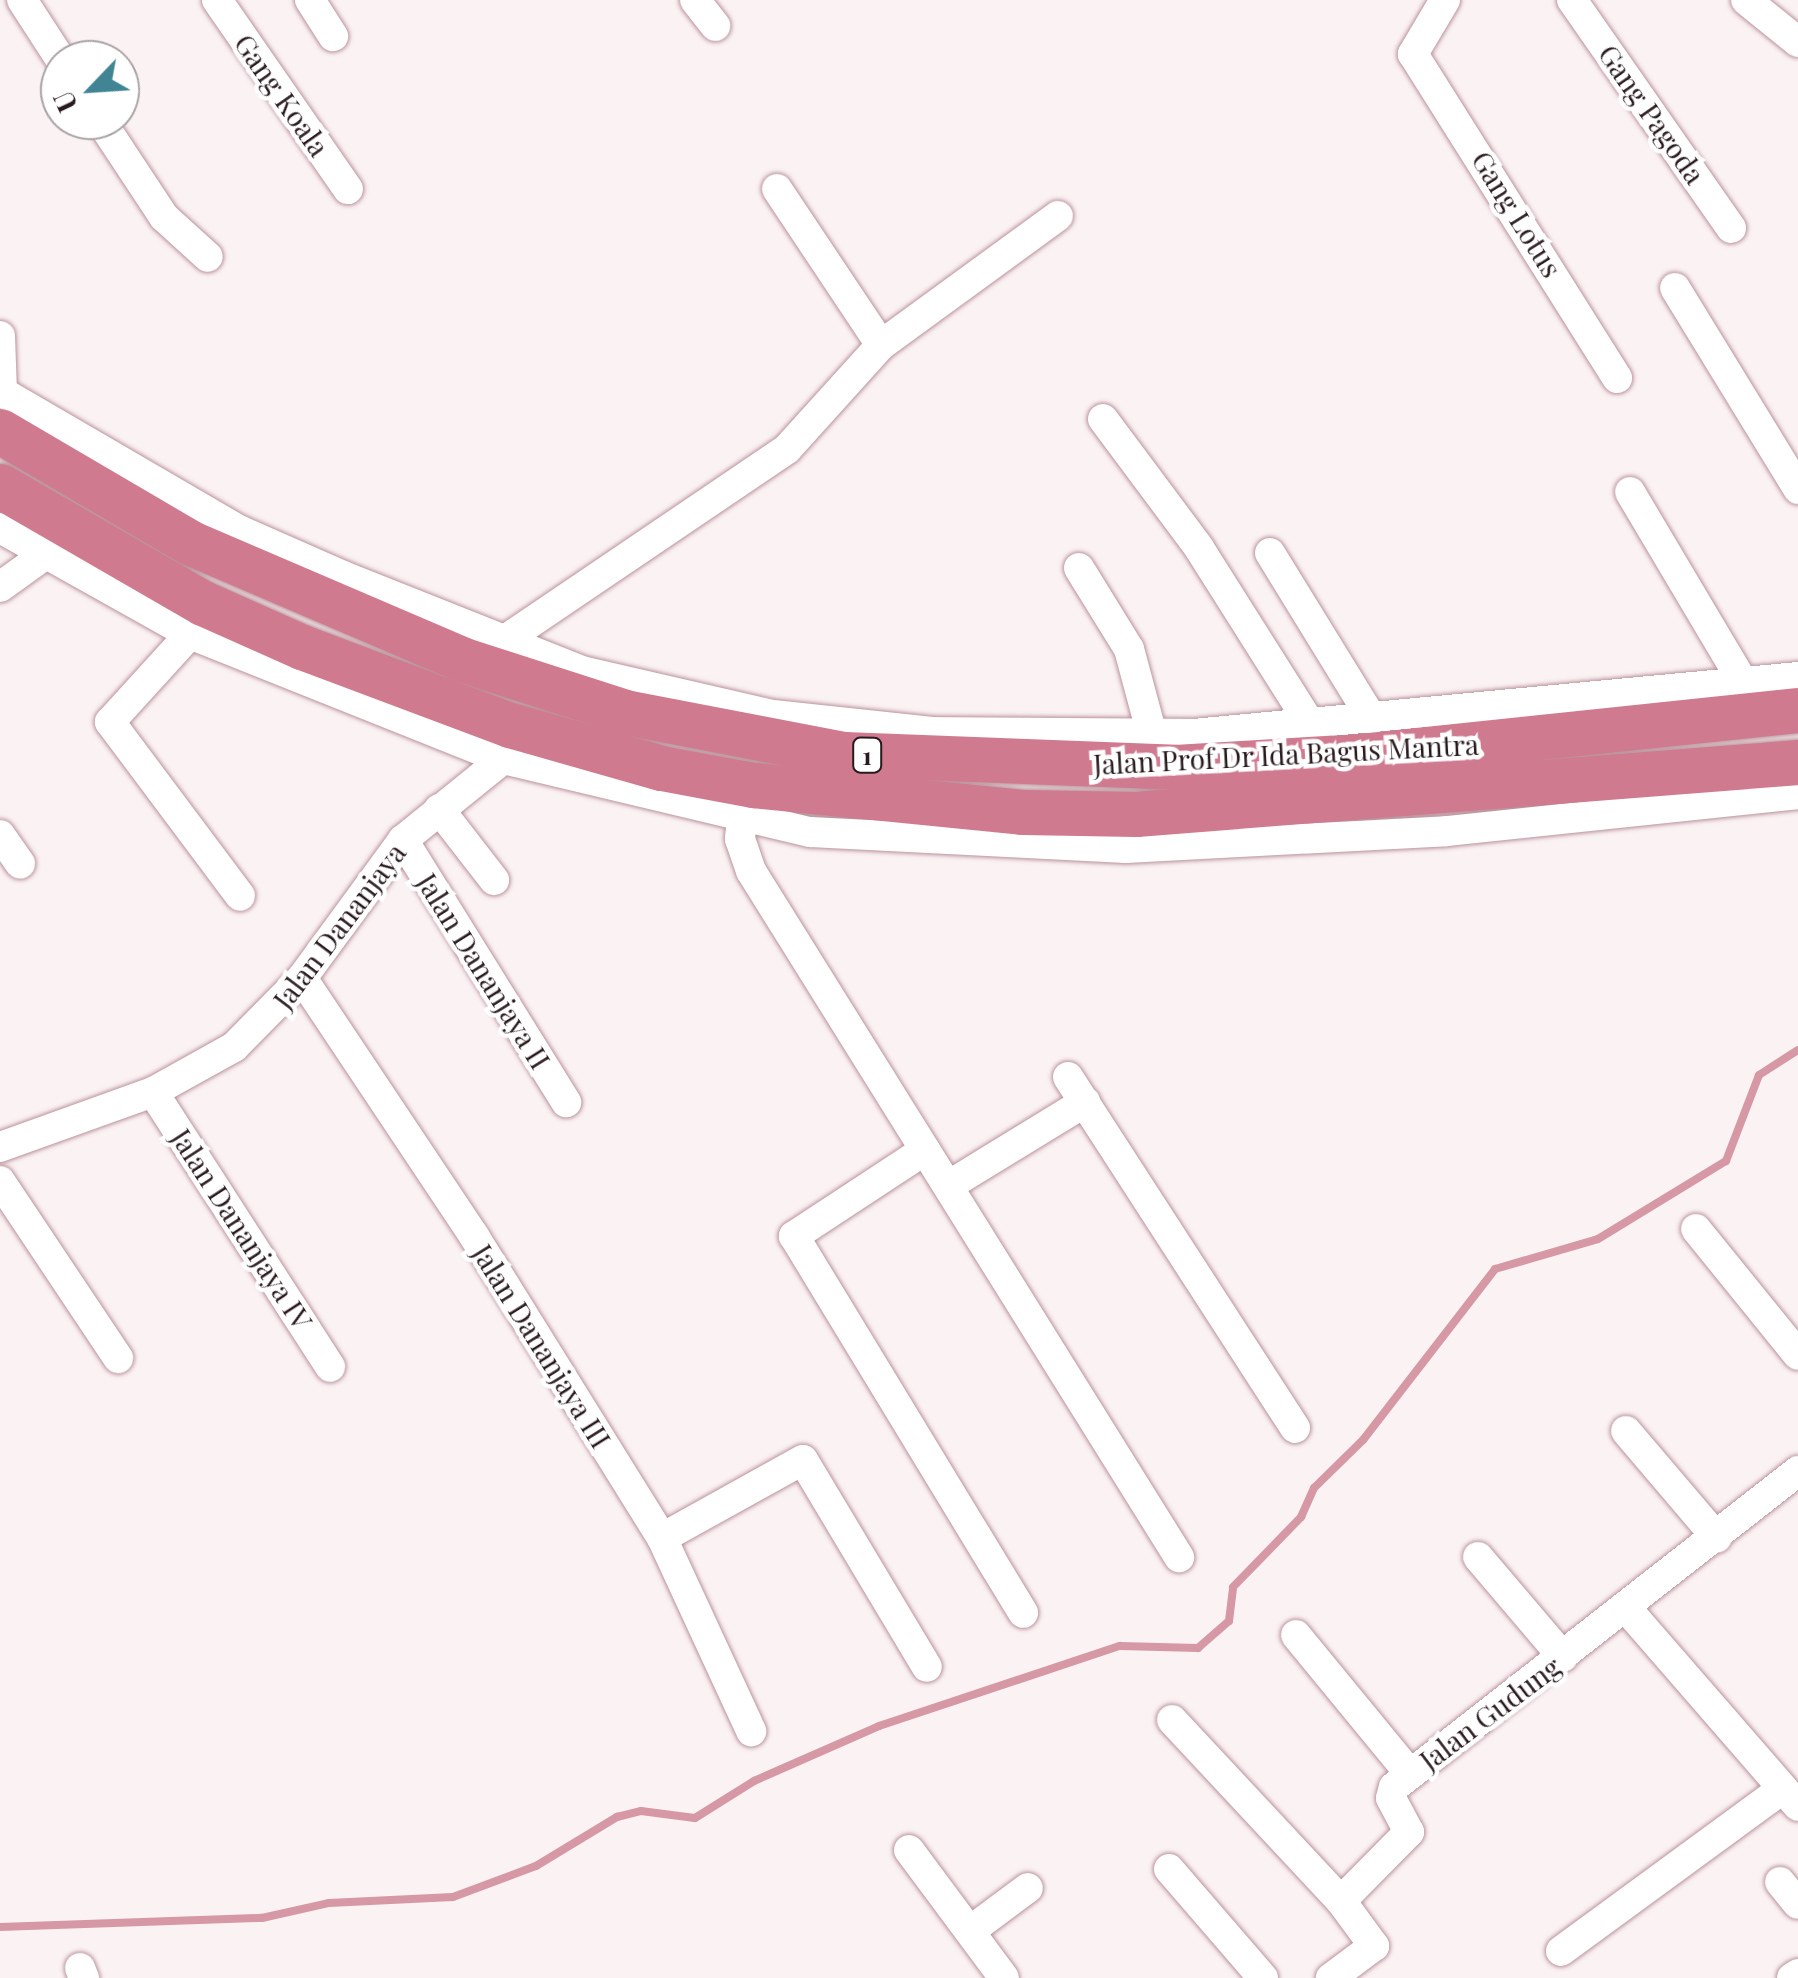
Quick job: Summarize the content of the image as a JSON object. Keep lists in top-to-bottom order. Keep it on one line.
{"streets":{"highway":["Jalan Prof Dr Ida Bagus Mantra","1"],"street":["Gang Koala","Gang Pagoda","Gang Lotus","Jalan Dananjaya","Jalan Dananjaya II","Jalan Dananjaya IV","Jalan Dananjaya III","Jalan Gudung"]},"crossings":[["Jalan Dananjaya","Jalan Dananjaya II"],["Jalan Dananjaya","Jalan Dananjaya IV"],["Jalan Dananjaya","Jalan Dananjaya III"]],"north":"bottom left"}
